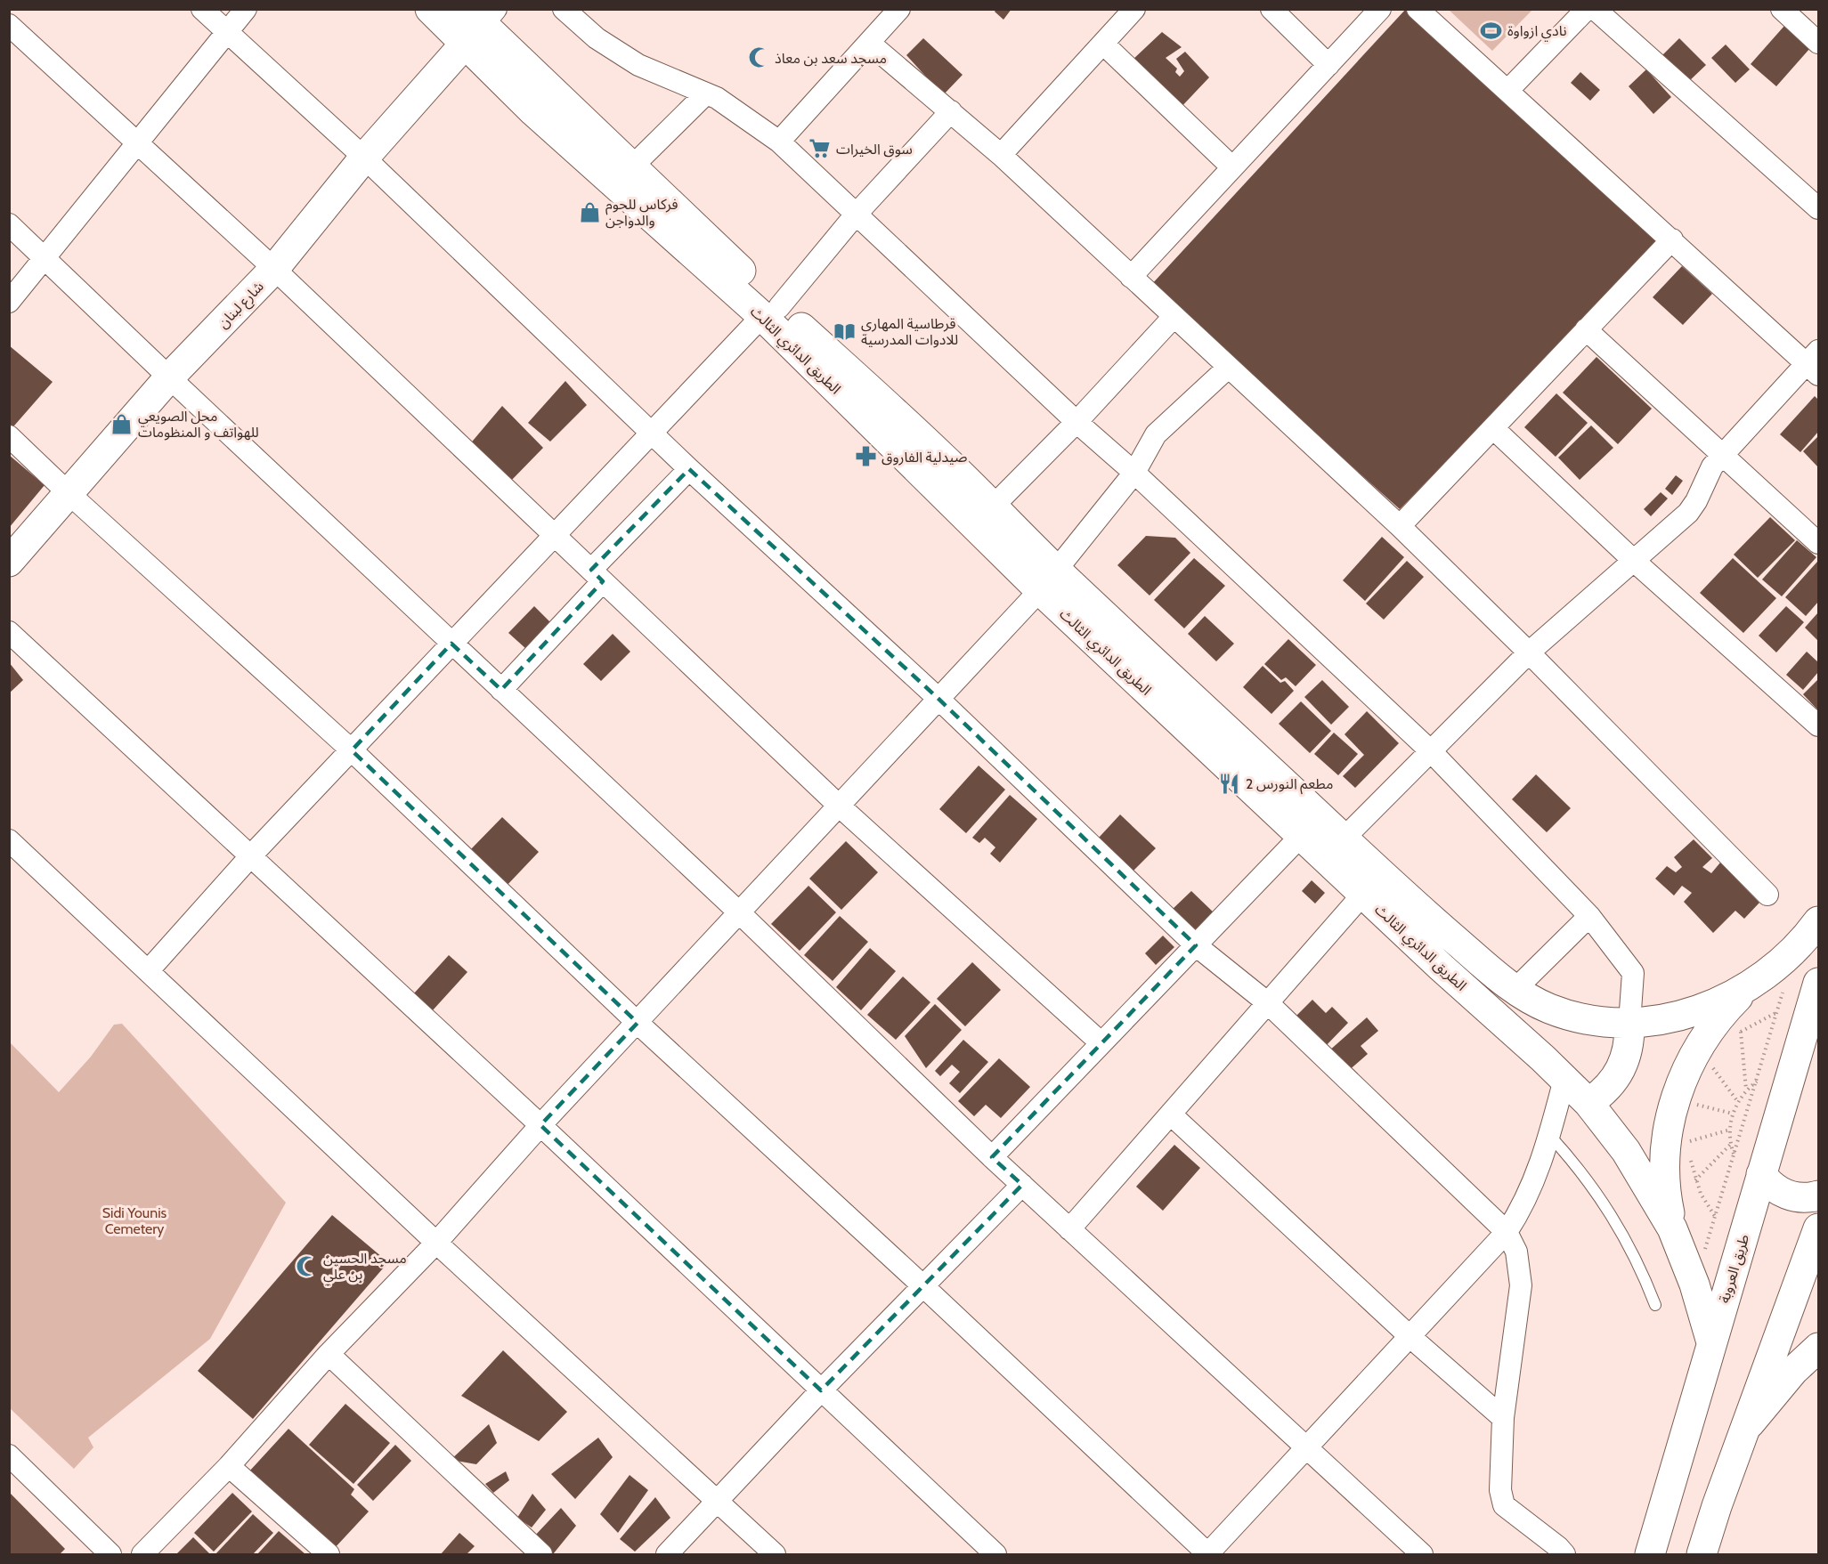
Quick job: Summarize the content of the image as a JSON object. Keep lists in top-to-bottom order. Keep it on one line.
{"streets":{"main road":["شارع لبنان","الطريق الدائري الثالث","طريق العروبة"]},"crossings":[["شارع لبنان","الطريق الدائري الثالث"],["الطريق الدائري الثالث","طريق العروبة"]],"parks":["Sidi Younis Cemetery"],"places":{"sports":["نادي ازواوة"],"mosque":["مسجد سعد بن معاذ","مسجد الحسين بن علي"],"supermarket":["سوق الخيرات"],"shop":["فركاس للحوم والدواجن","محل الصويعي للهواتف و المنظومات"],"library":["قرطاسية المهاري للادوات المدرسية"],"pharmacy":["صيدلية الفاروق"],"restaurant":["مطعم النورس 2"]}}
